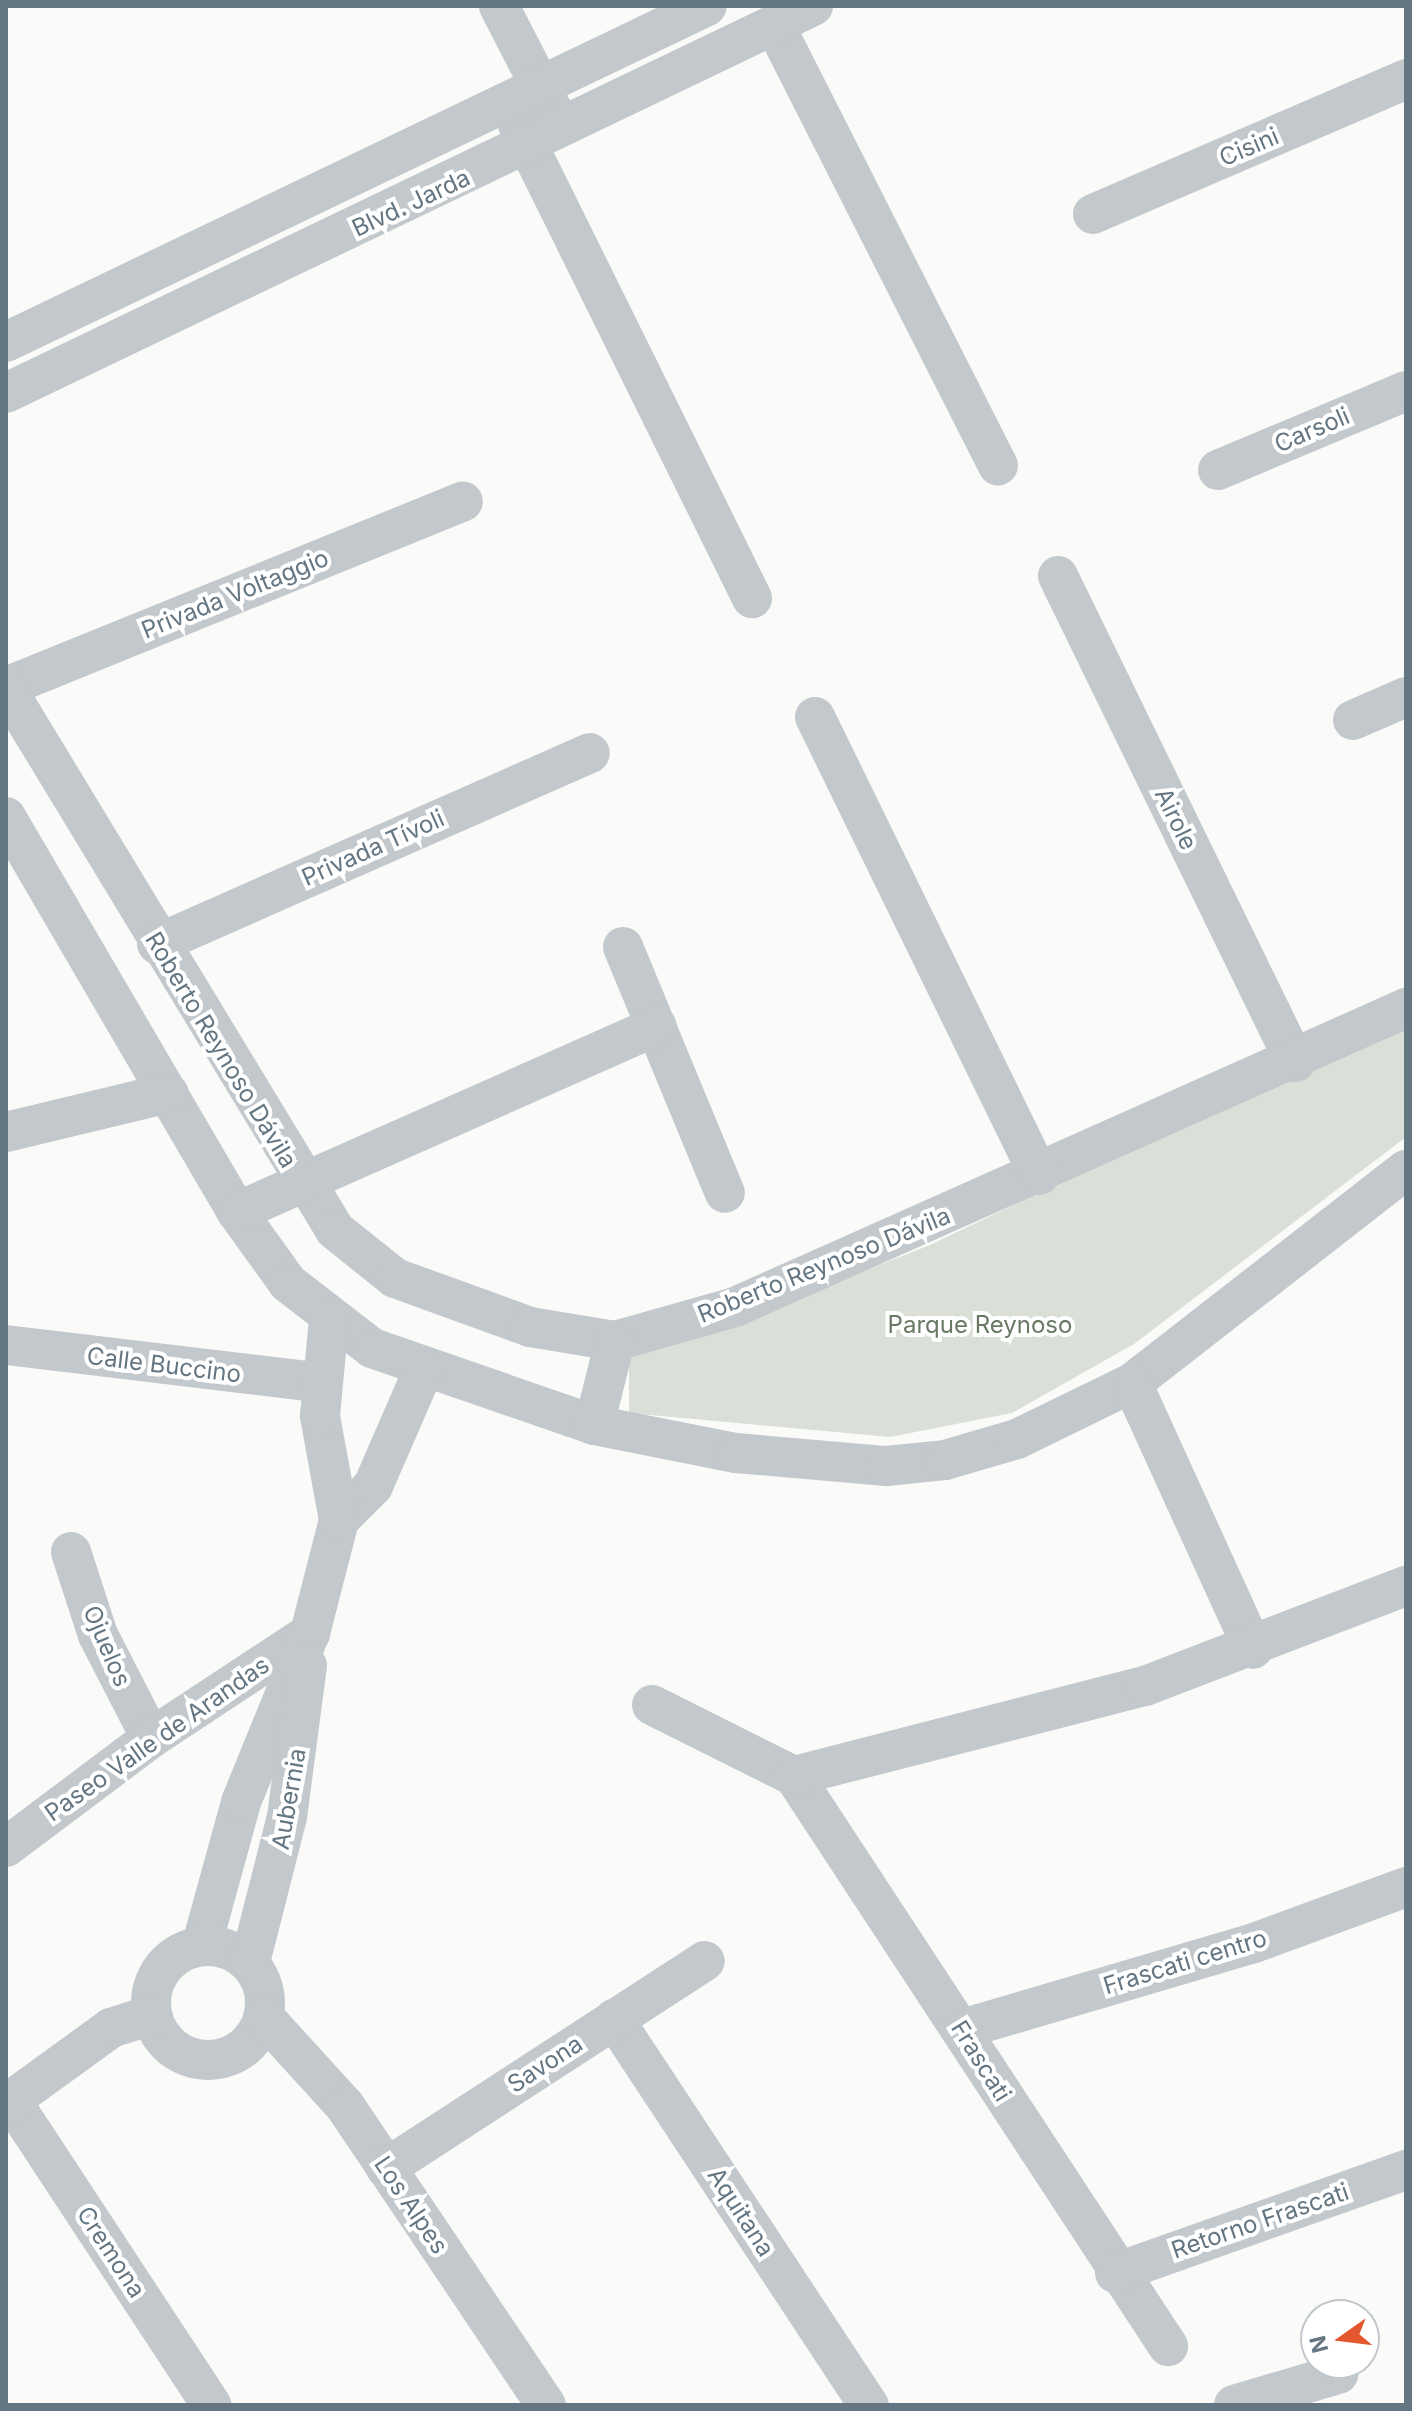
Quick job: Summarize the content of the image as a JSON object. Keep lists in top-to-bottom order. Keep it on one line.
{"streets":{"street":["Cisini","Blvd. Jarda","Carsoli","Privada Voltaggio","Airole","Privada Tívoli","Roberto Reynoso Dávila","Calle Buccino","Ojuelos","Paseo Valle de Arandas","Aubernia","Frascati centro","Frascati","Savona","Los Alpes","Aquitana","Retorno Frascati","Cremona"]},"crossings":[["Privada Voltaggio","Roberto Reynoso Dávila"],["Airole","Roberto Reynoso Dávila"],["Privada Tívoli","Roberto Reynoso Dávila"],["Calle Buccino","Aubernia"],["Ojuelos","Paseo Valle de Arandas"],["Paseo Valle de Arandas","Aubernia"],["Aubernia","Los Alpes"],["Frascati centro","Frascati"],["Frascati","Retorno Frascati"],["Savona","Los Alpes"],["Savona","Aquitana"]],"parks":["Parque Reynoso"],"north":"left"}
